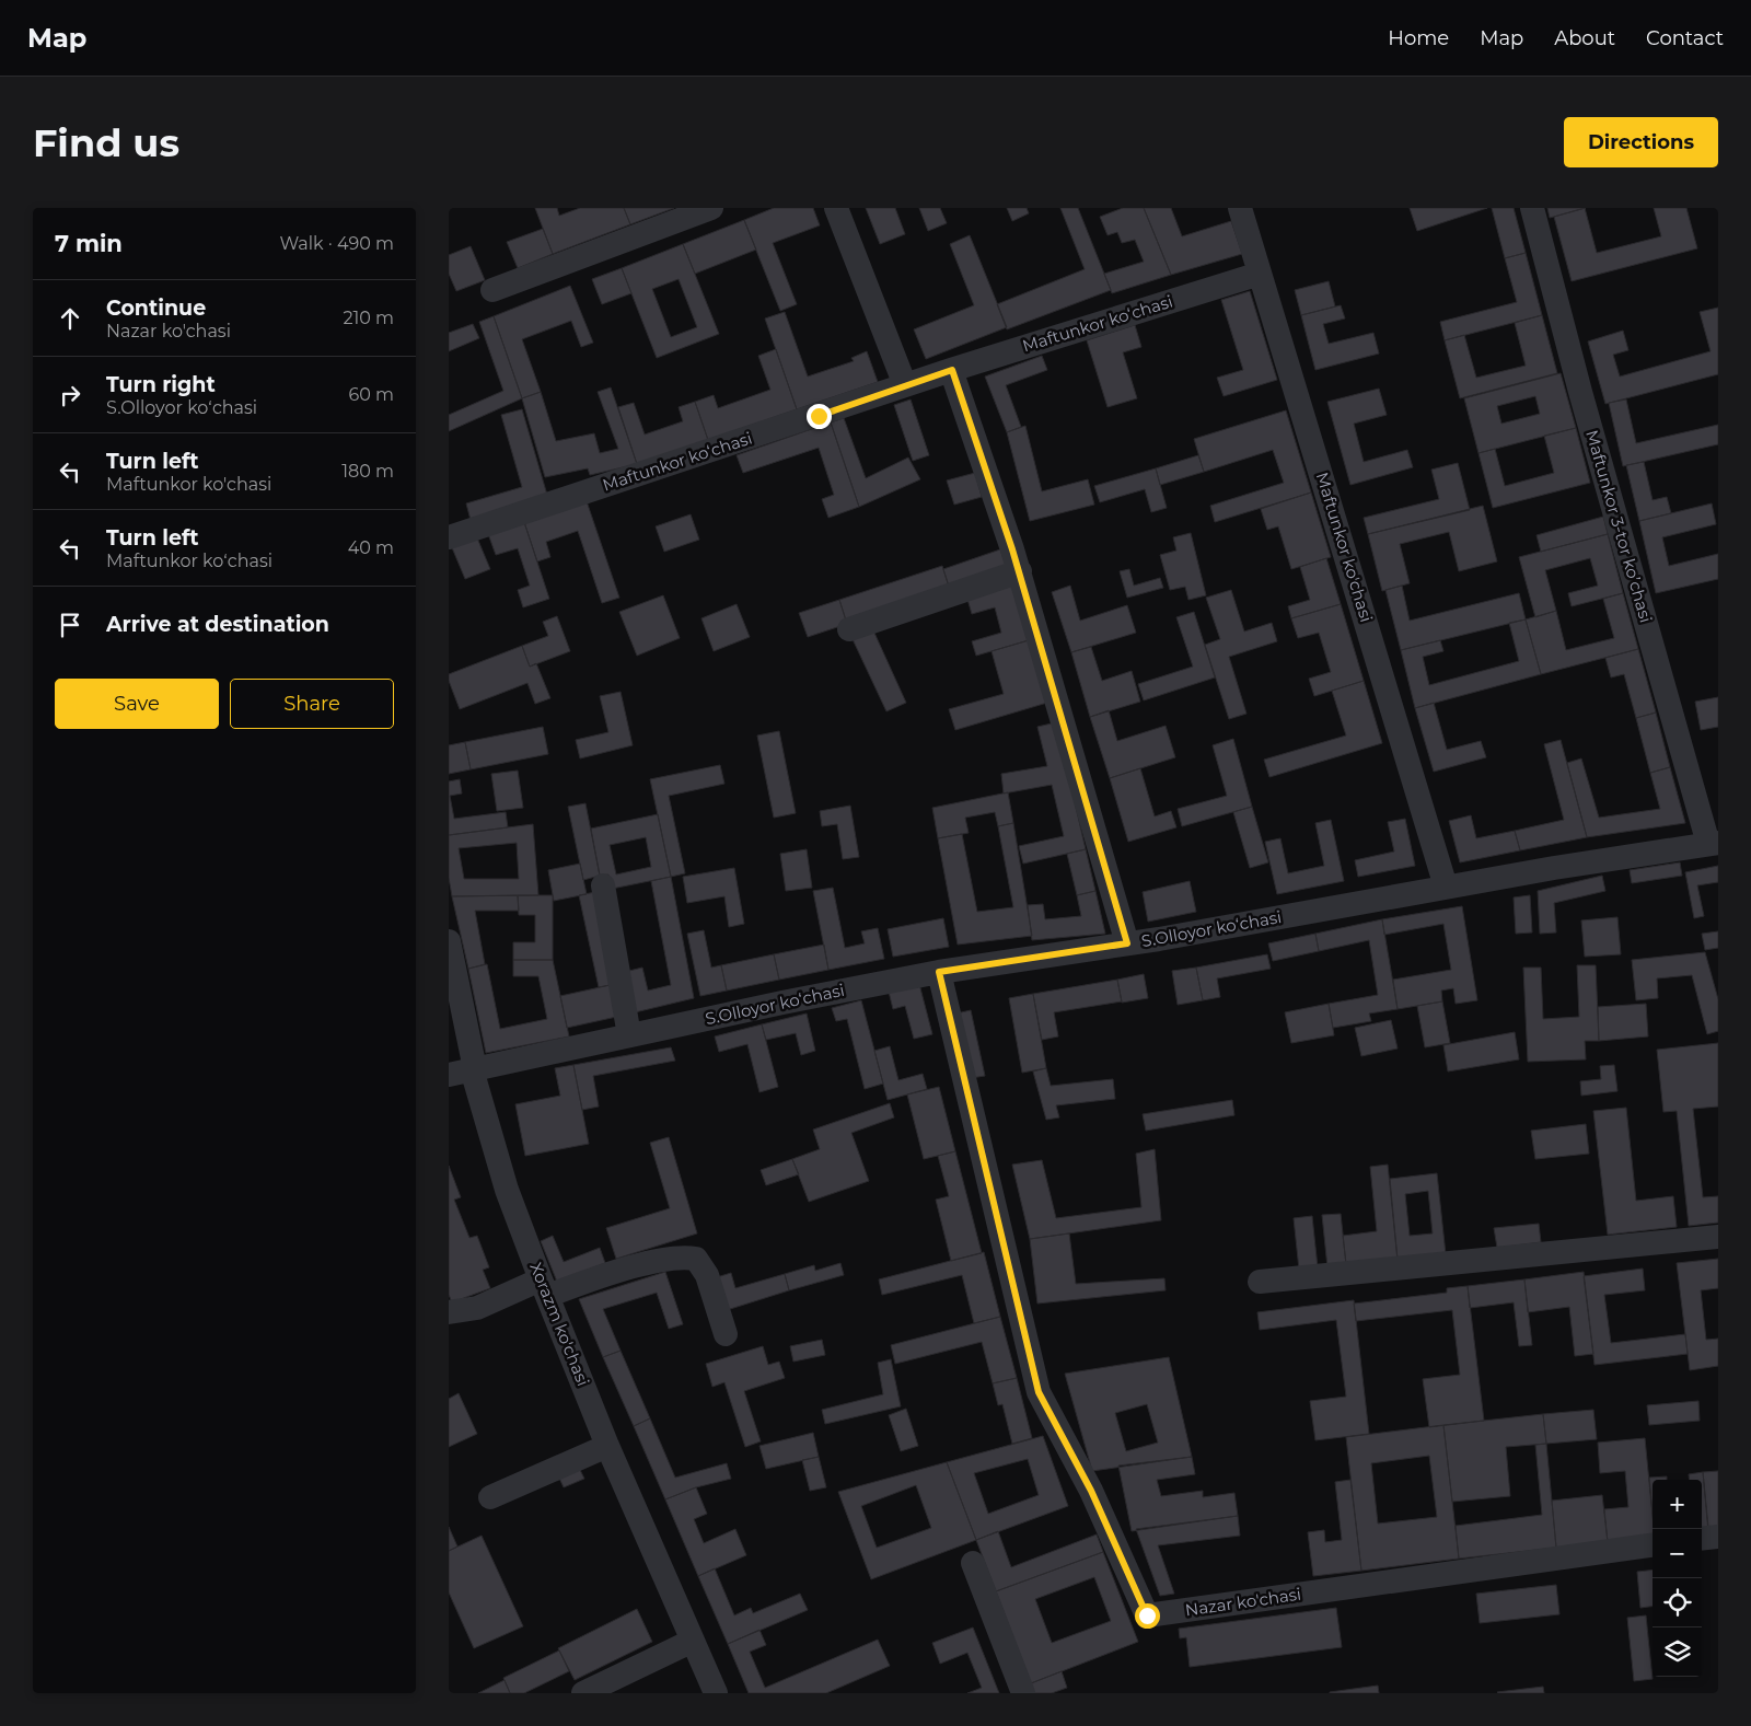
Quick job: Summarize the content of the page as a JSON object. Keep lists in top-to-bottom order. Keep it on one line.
{"streets":{"street":["Maftunkor koʻchasi","Maftunkor 3-tor koʼchasi","Maftunkor ko'chasi","S.Olloyor koʻchasi","Xorazm ko'chasi","Nazar ko'chasi"]},"crossings":[["Maftunkor koʻchasi","Maftunkor ko'chasi"],["Maftunkor 3-tor koʼchasi","S.Olloyor koʻchasi"],["Maftunkor ko'chasi","S.Olloyor koʻchasi"],["S.Olloyor koʻchasi","Xorazm ko'chasi"],["S.Olloyor koʻchasi","Nazar ko'chasi"]],"page":{"header":"Map","nav":["Home","Map","About","Contact"],"buttons":["Directions",["Save","Share"]],"title":"Find us","heading":["7 min","Walk · 490 m"],"list":[["Continue","Nazar ko'chasi","210 m"],["Turn right","S.Olloyor koʻchasi","60 m"],["Turn left","Maftunkor ko'chasi","180 m"],["Turn left","Maftunkor koʻchasi","40 m"],"Arrive at destination"],"map_buttons":["+","−"]}}
